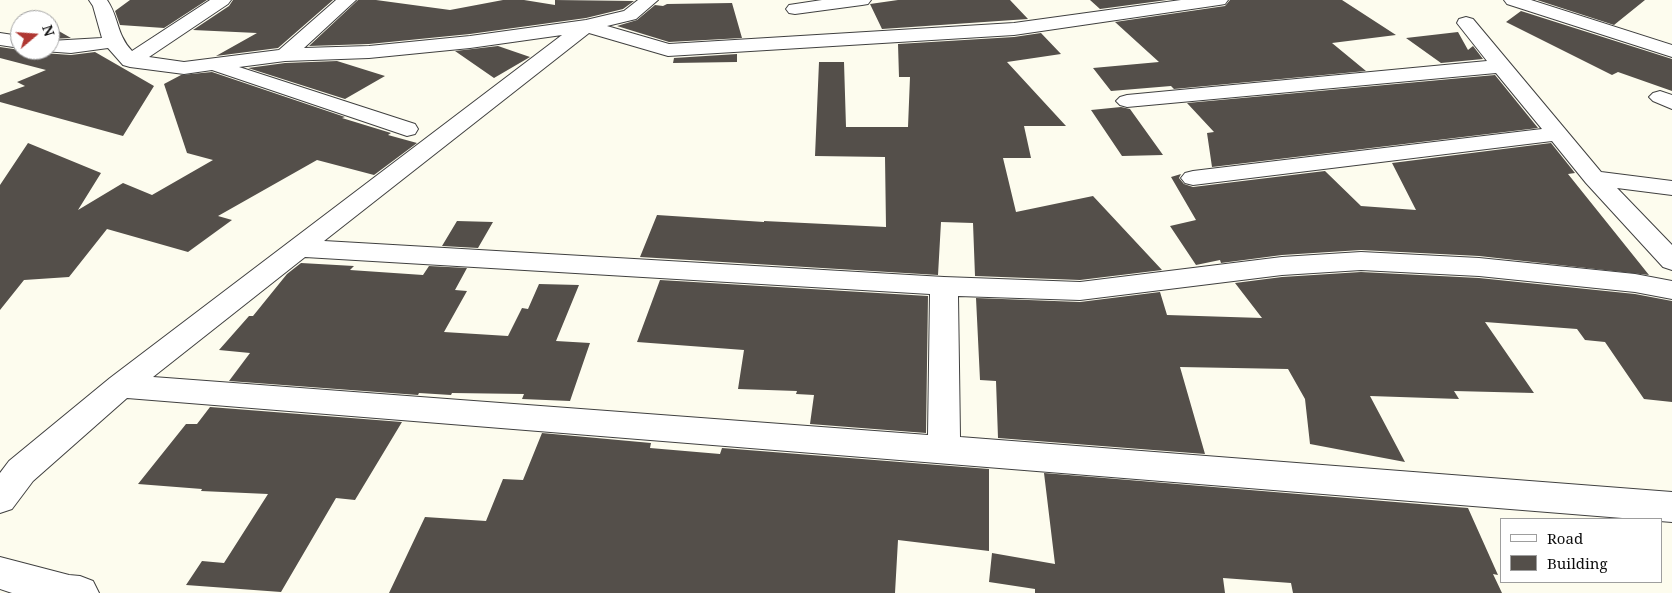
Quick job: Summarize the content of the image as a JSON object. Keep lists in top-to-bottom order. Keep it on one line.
{"legend":["Road","Building"],"north":"right"}
